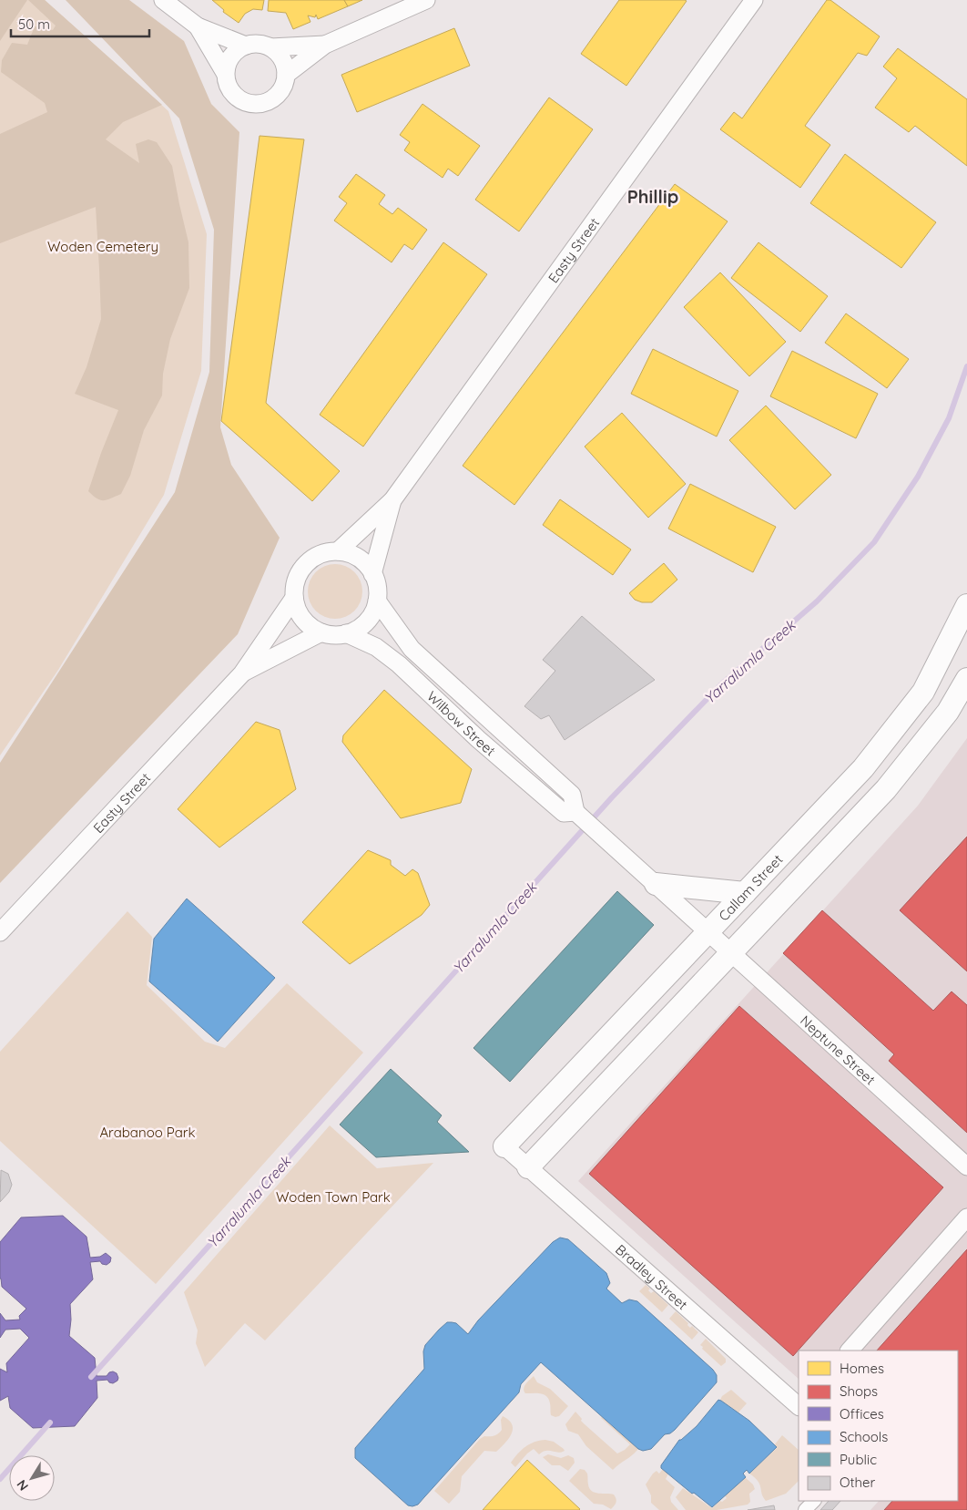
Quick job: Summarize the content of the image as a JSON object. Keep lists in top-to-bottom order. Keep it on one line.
{"streets":{"street":["Easty Street","Wilbow Street","Callam Street","Neptune Street","Bradley Street"]},"crossings":[["Easty Street","Wilbow Street"],["Wilbow Street","Callam Street"],["Wilbow Street","Neptune Street"],["Callam Street","Neptune Street"],["Callam Street","Bradley Street"]],"districts":["Phillip"],"water":["Yarralumla Creek"],"parks":["Woden Cemetery","Arabanoo Park","Woden Town Park"],"legend":["Homes","Shops","Offices","Schools","Public","Other"],"scale_bar":"50 m","north":"bottom left"}
